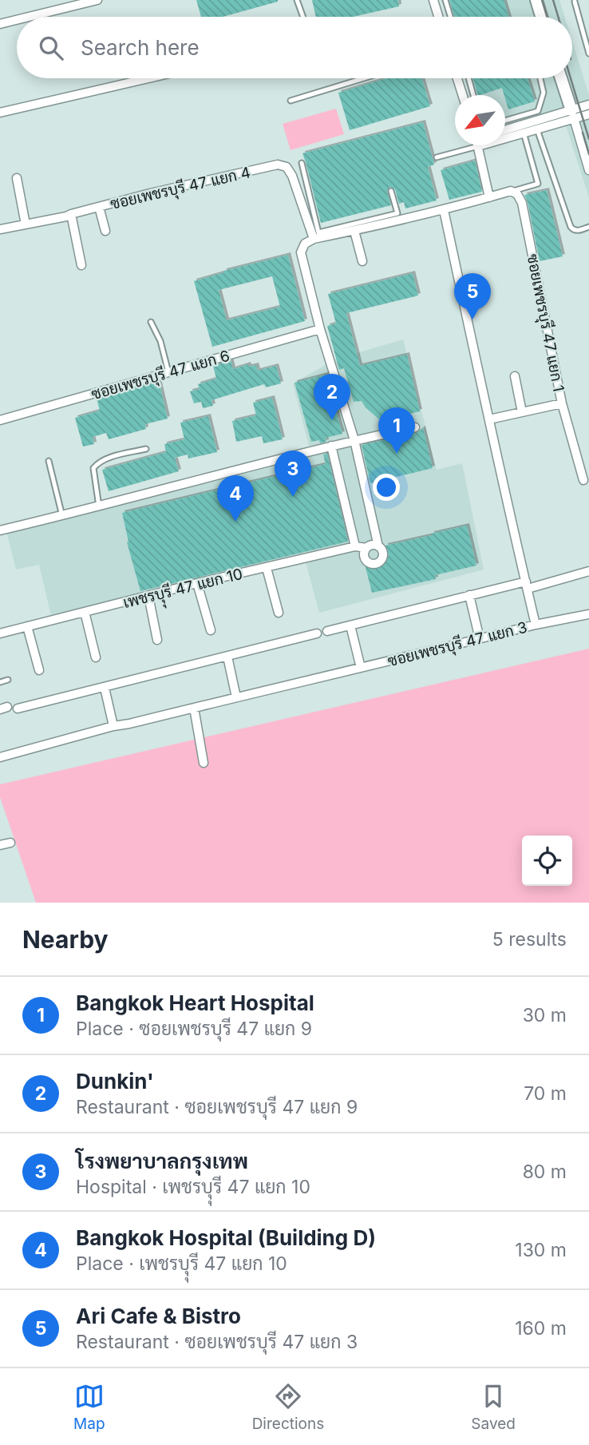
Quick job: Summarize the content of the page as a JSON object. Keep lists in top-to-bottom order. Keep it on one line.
{"streets":{"street":["ซอยเพชรบุรี 47 แยก 4","ซอยเพชรบุรี 47 แยก 1","ซอยเพชรบุรี 47 แยก 6","เพชรบุุรี 47 แยก 10","ซอยเพชรบุรี 47 แยก 3"]},"north":"bottom left","page":{"search":"Search here","pins":["5","2","1","3","4"],"heading":["Nearby","5 results"],"list":[{"mark":"1","name":"Bangkok Heart Hospital","note":"Place · ซอยเพชรบุรี 47 แยก 9","value":"30 m"},{"mark":"2","name":"Dunkin'","note":"Restaurant · ซอยเพชรบุรี 47 แยก 9","value":"70 m"},{"mark":"3","name":"โรงพยาบาลกรุงเทพ","note":"Hospital · เพชรบุุรี 47 แยก 10","value":"80 m"},{"mark":"4","name":"Bangkok Hospital (Building D)","note":"Place · เพชรบุุรี 47 แยก 10","value":"130 m"},{"mark":"5","name":"Ari Cafe & Bistro","note":"Restaurant · ซอยเพชรบุรี 47 แยก 3","value":"160 m"}],"nav":["Map","Directions","Saved"]}}
